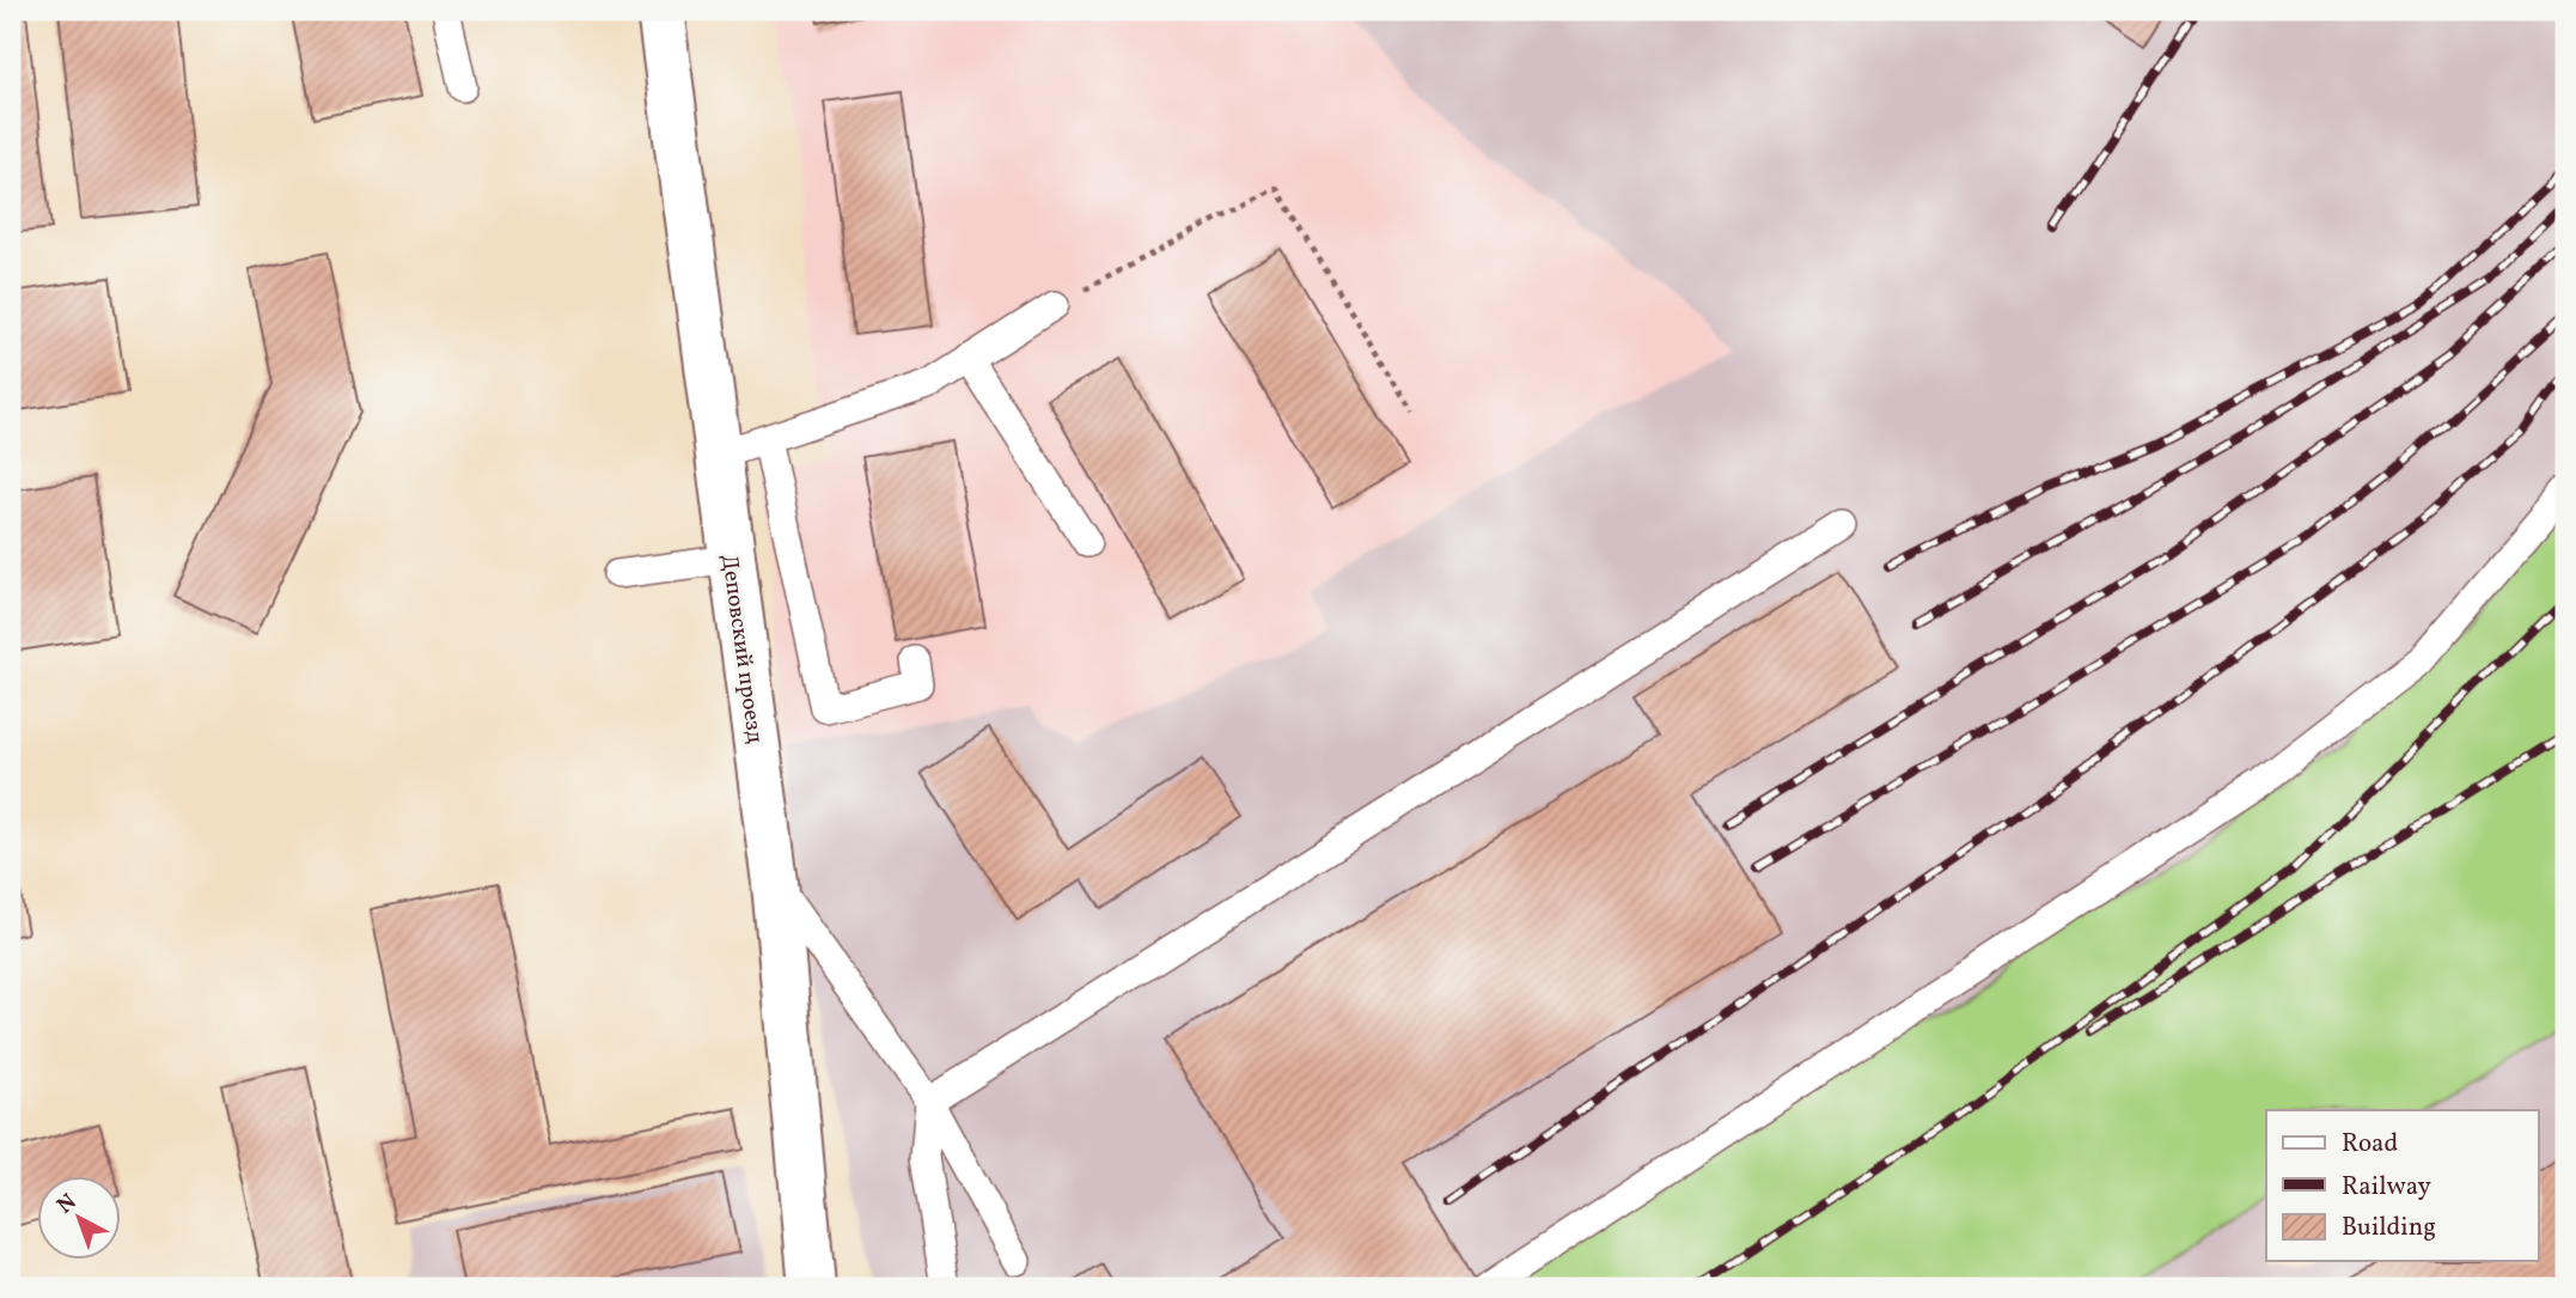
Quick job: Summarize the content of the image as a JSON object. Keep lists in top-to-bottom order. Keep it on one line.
{"streets":{"street":["Деповский проезд"]},"legend":["Road","Railway","Building"],"north":"top left"}
